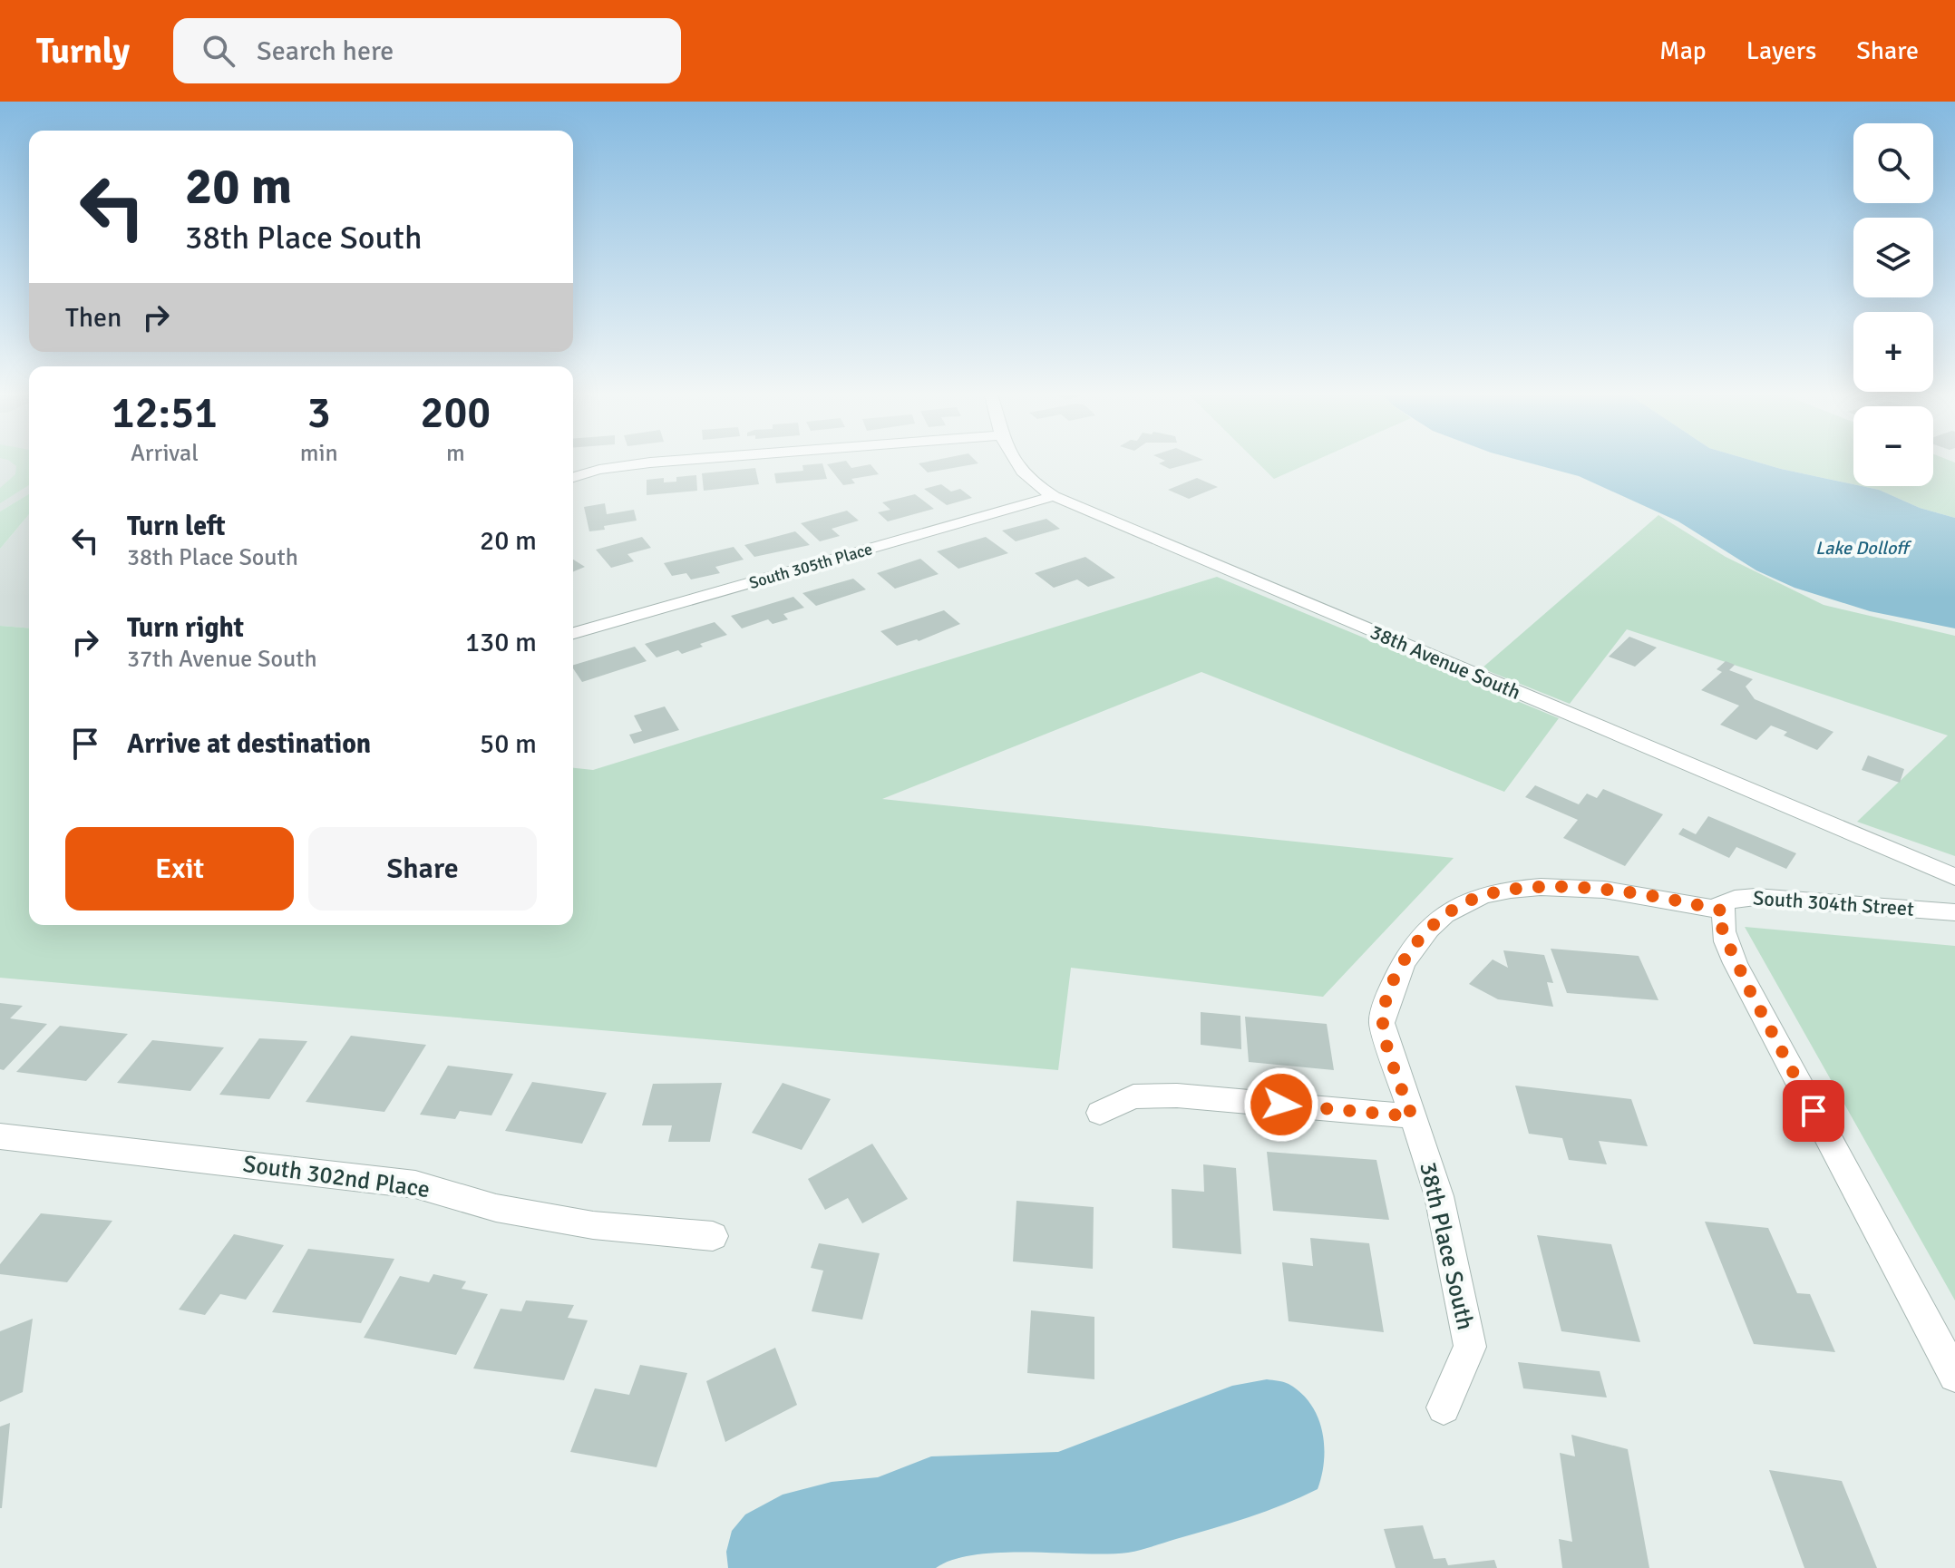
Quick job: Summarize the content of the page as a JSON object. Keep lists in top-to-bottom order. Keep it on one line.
{"streets":{"street":["South 305th Place","38th Avenue South","South 304th Street","South 302nd Place","38th Place South"]},"crossings":[["South 305th Place","38th Avenue South"],["South 304th Street","38th Place South"]],"water":["Lake Dolloff"],"page":{"header":"Turnly","search":"Search here","nav":["Map","Layers","Share"],"map_buttons":["+","−"],"turn":["20 m","38th Place South"],"then":"Then","eta":["12:51","Arrival","3","min","200","m"],"list":[{"name":"Turn left","note":"38th Place South","value":"20 m"},{"name":"Turn right","note":"37th Avenue South","value":"130 m"},{"name":"Arrive at destination","value":"50 m"}],"buttons":["Exit","Share"]}}
